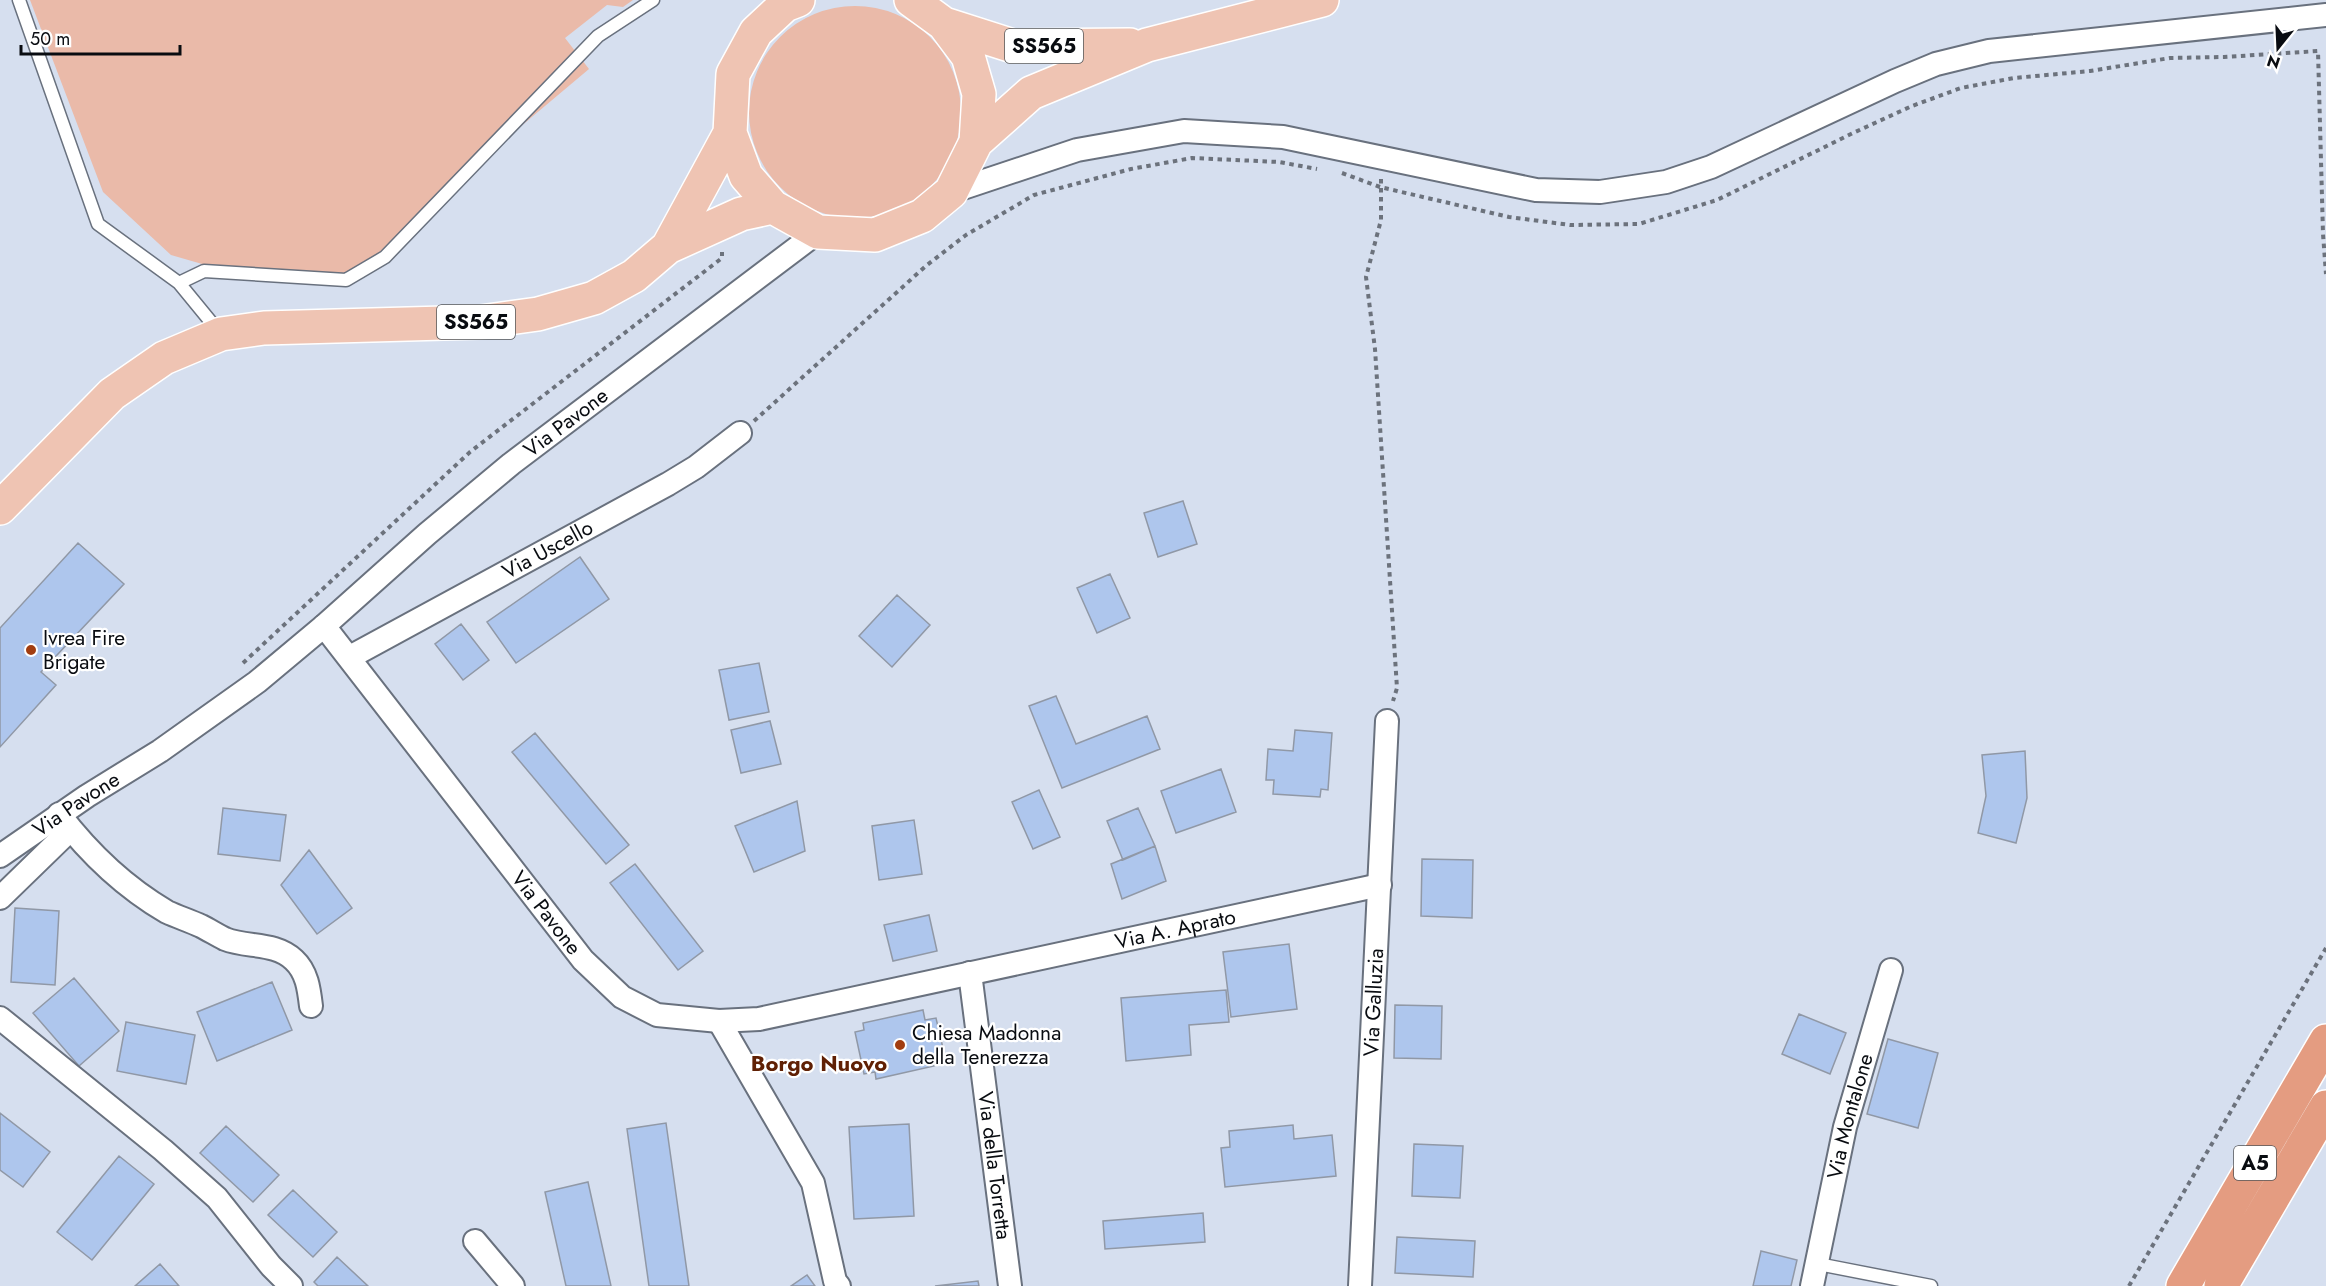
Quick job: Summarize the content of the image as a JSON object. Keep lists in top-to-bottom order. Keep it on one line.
{"streets":{"highway":["A5"],"main road":["SS565"],"street":["Via Pavone","Via Uscello","Via A. Aprato","Via Galluzia","Via Montalone","Via della Torretta"]},"crossings":[["SS565","Via Pavone"],["Via Pavone","Via Uscello"],["Via Pavone","Via A. Aprato"],["Via A. Aprato","Via Galluzia"],["Via A. Aprato","Via della Torretta"]],"districts":["Borgo Nuovo"],"places":["Ivrea Fire Brigate","Chiesa Madonna della Tenerezza"],"scale_bar":"50 m","north":"bottom"}
